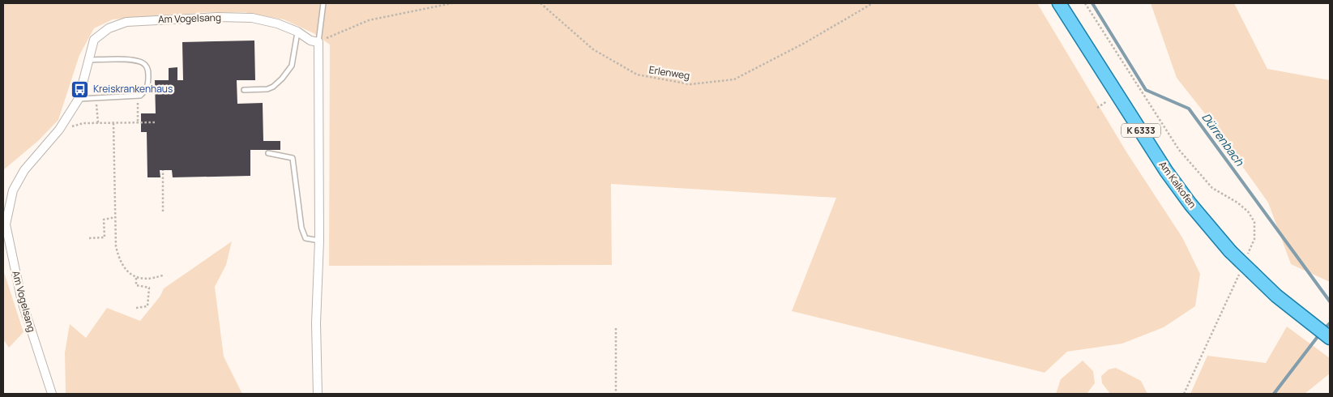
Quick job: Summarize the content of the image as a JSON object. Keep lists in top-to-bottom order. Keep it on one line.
{"streets":{"main road":["K 6333","Am Kalkofen"],"street":["Am Vogelsang"],"path":["Erlenweg"]},"water":["Dürrenbach"],"places":{"bus stop":["Kreiskrankenhaus"]}}
